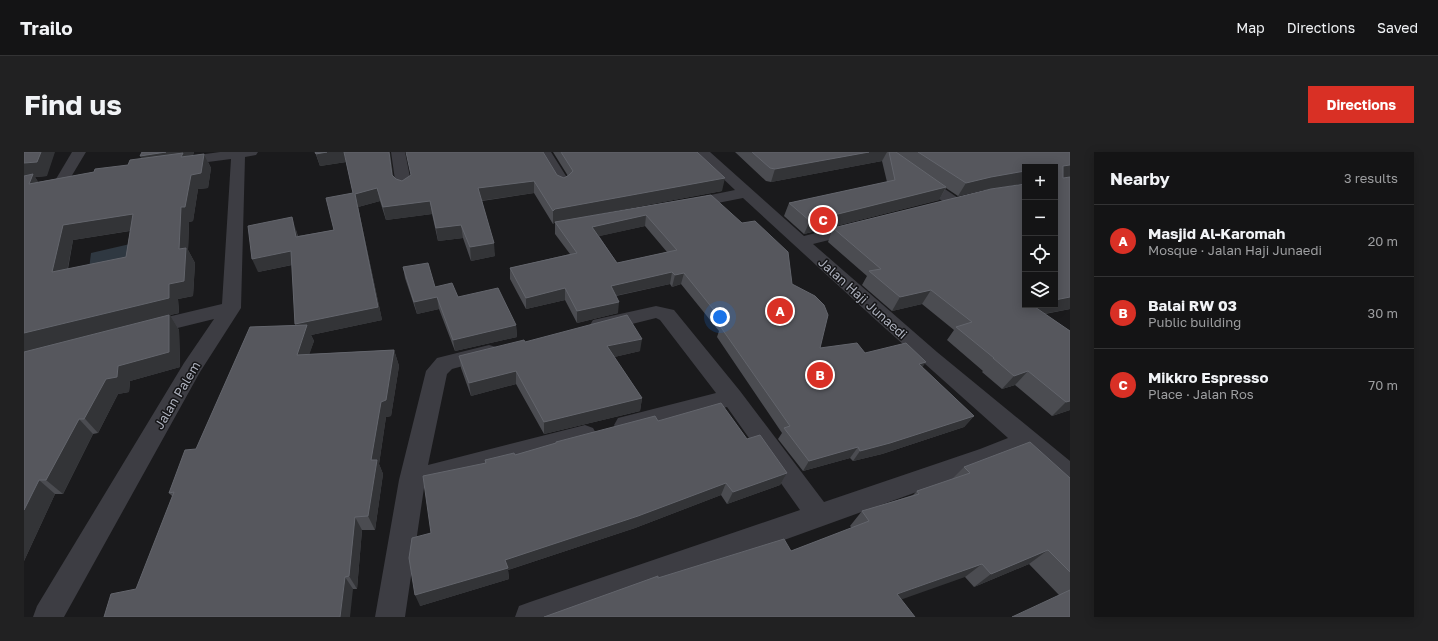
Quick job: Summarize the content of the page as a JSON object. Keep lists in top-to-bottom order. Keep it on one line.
{"streets":{"street":["Jalan Haji Junaedi","Jalan Palem"]},"page":{"header":"Trailo","nav":["Map","Directions","Saved"],"buttons":"Directions","title":"Find us","heading":["Nearby","3 results"],"map_buttons":["+","−"],"list":[{"mark":"A","name":"Masjid Al-Karomah","note":"Mosque · Jalan Haji Junaedi","value":"20 m"},{"mark":"B","name":"Balai RW 03","note":"Public building","value":"30 m"},{"mark":"C","name":"Mikkro Espresso","note":"Place · Jalan Ros","value":"70 m"}],"pins":["C","A","B"]}}
